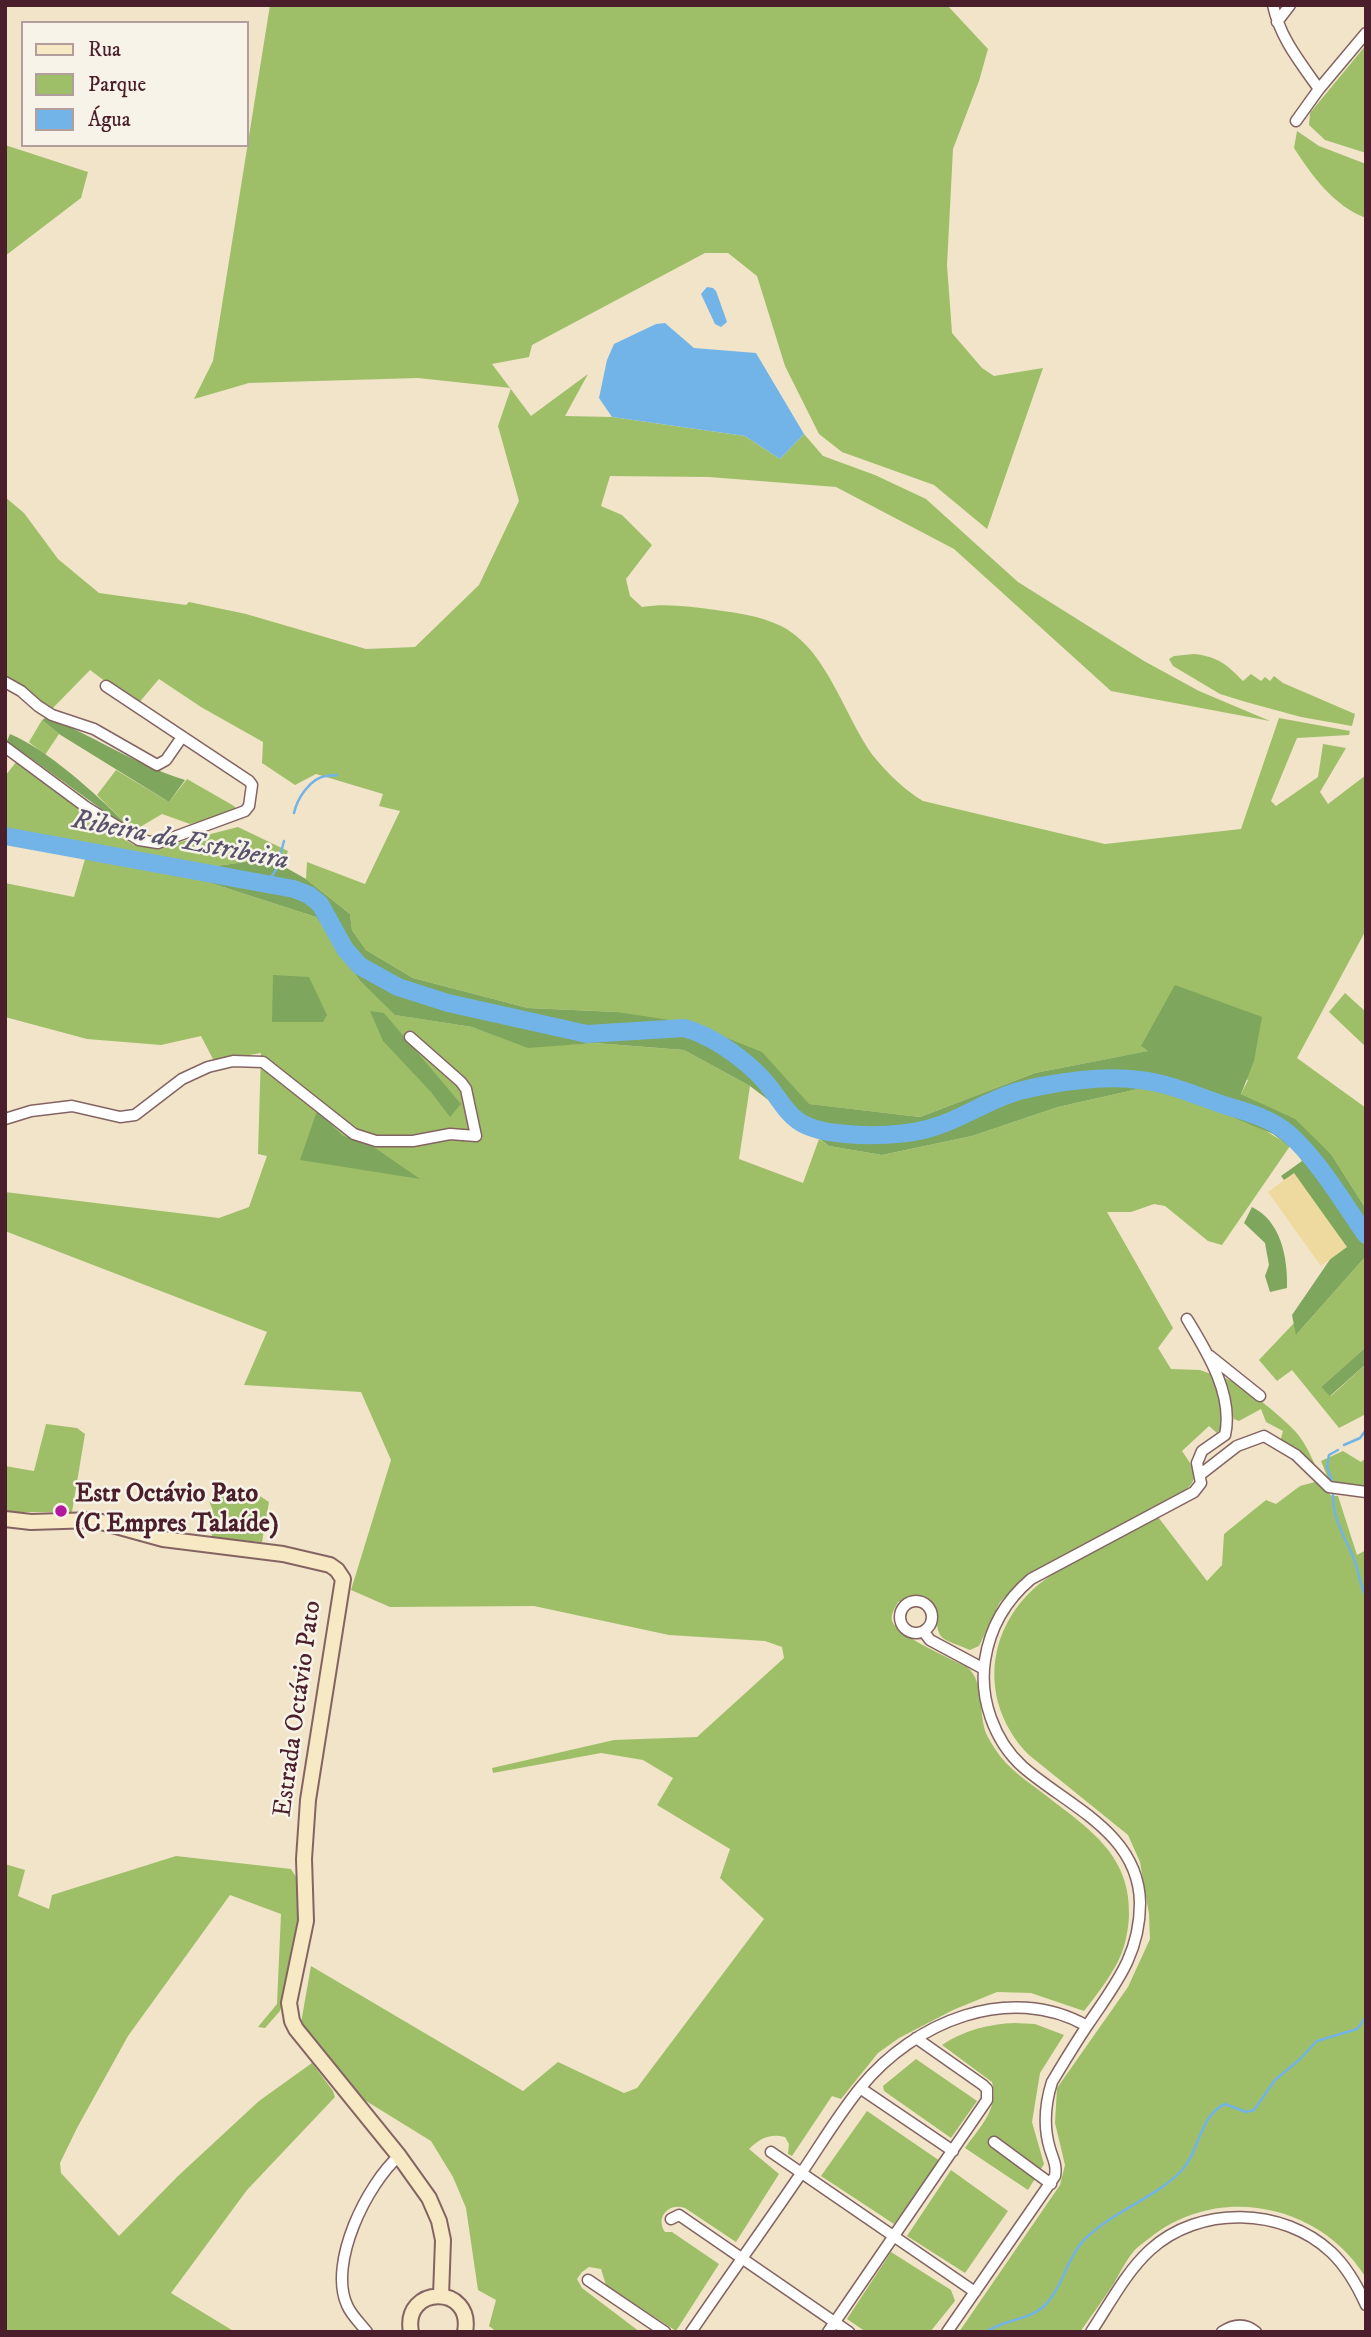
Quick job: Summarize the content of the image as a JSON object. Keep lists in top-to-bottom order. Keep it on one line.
{"streets":{"street":["Estrada Octávio Pato"]},"water":["Ribeira da Estribeira"],"places":["Estr Octávio Pato (C Empres Talaíde)"],"legend":["Rua","Parque","Água"]}
